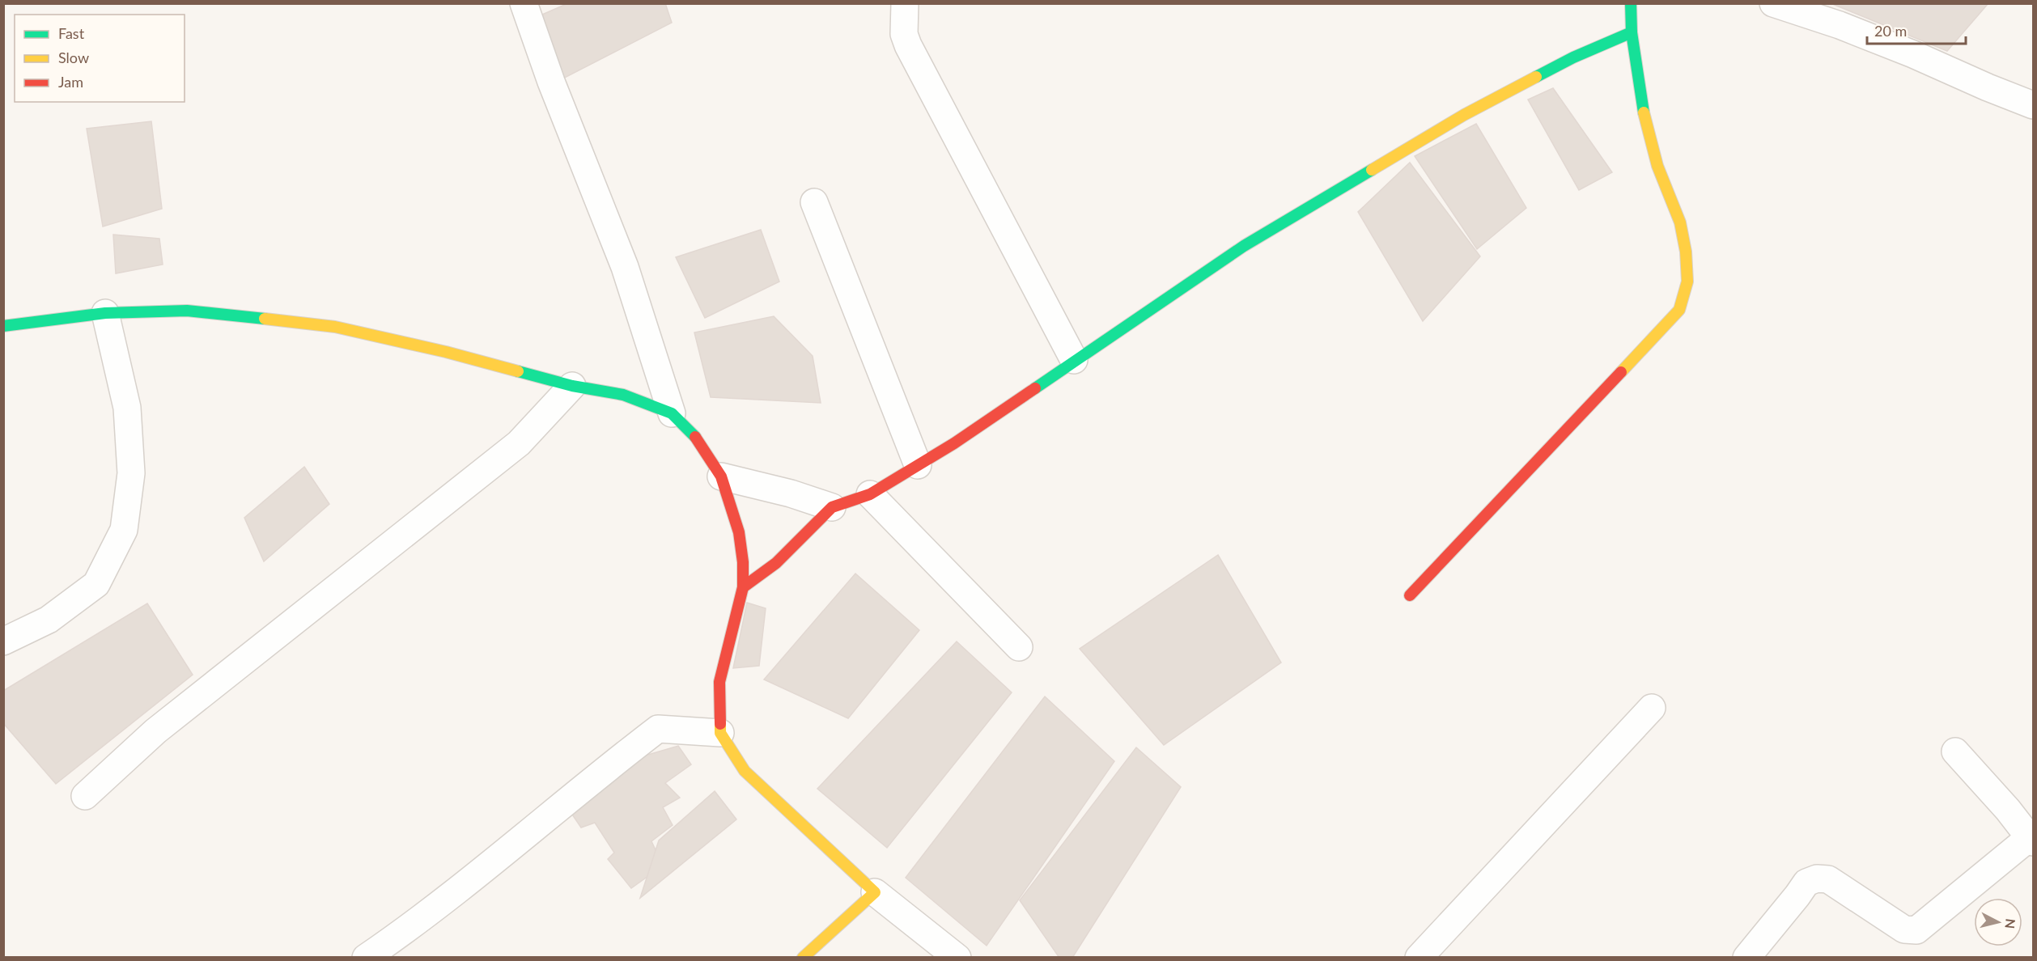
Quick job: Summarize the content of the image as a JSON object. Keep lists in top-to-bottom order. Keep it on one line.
{"legend":["Fast","Slow","Jam"],"scale_bar":"20 m","north":"right"}
